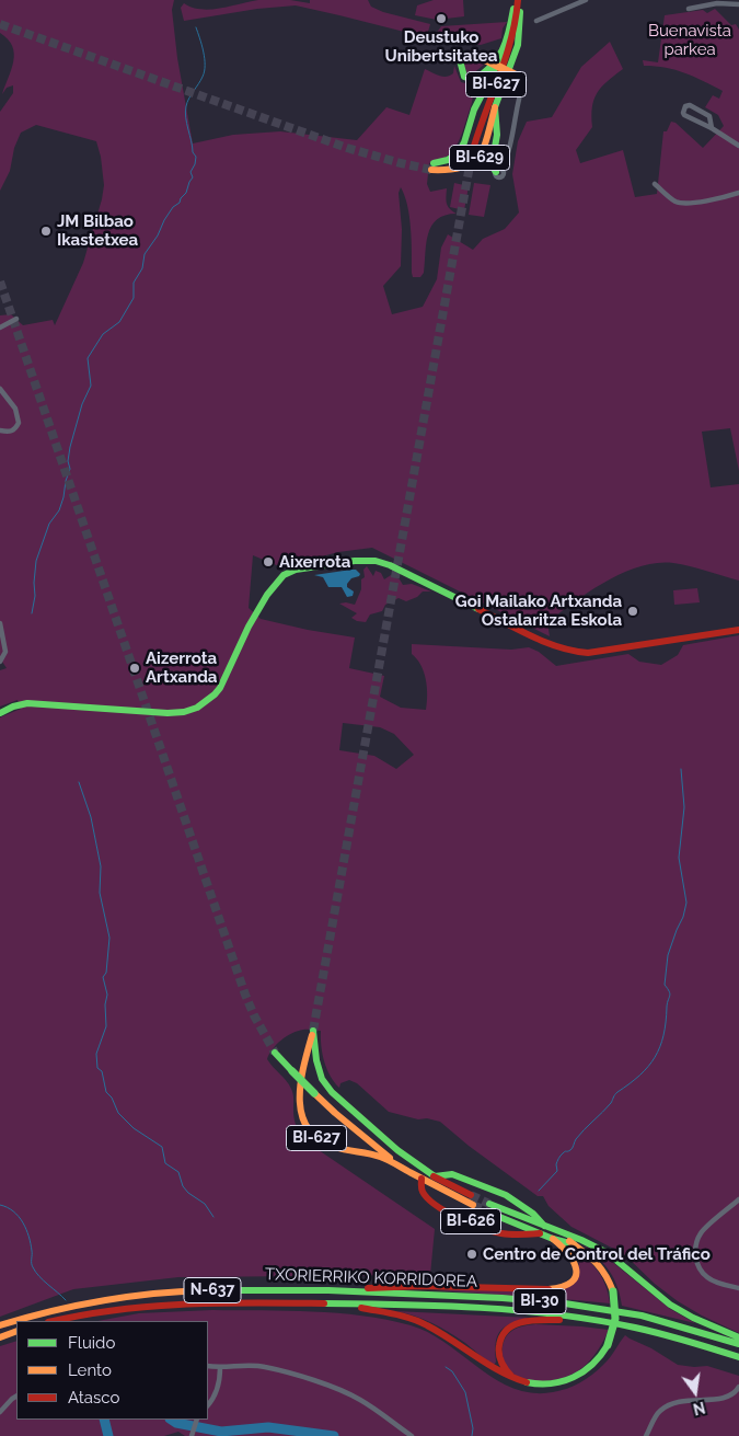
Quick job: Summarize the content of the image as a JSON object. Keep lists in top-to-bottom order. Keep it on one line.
{"streets":{"main road":["BI-627","BI-629","BI-626","TXORIERRIKO KORRIDOREA","N-637","BI-30"]},"crossings":[["BI-627","BI-629"],["BI-627","BI-626"]],"parks":["Buenavista parkea"],"places":["Deustuko Unibertsitatea","JM Bilbao Ikastetxea","Aixerrota","Goi Mailako Artxanda Ostalaritza Eskola","Aizerrota Artxanda","Centro de Control del Tráfico"],"legend":["Fluido","Lento","Atasco"],"north":"bottom"}
